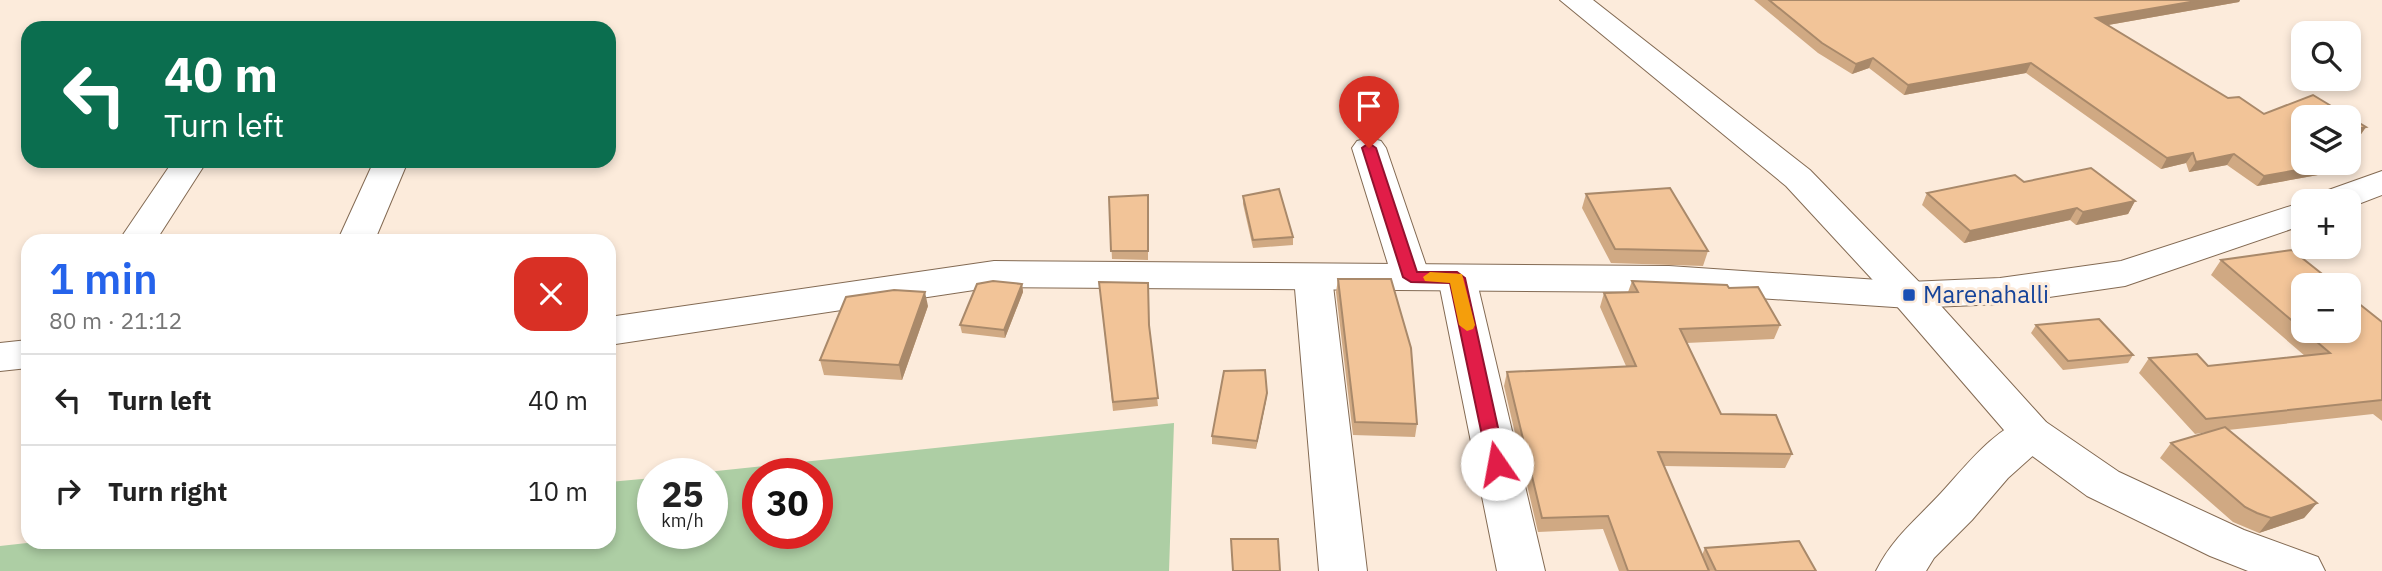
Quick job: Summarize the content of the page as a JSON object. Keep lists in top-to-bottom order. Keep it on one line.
{"places":{"transit":["Marenahalli"]},"page":{"map_buttons":["+","−"],"turn":["40 m","Turn left"],"heading":["1 min","80 m · 21:12"],"list":[{"name":"Turn left","value":"40 m"},{"name":"Turn right","value":"10 m"}],"speed":"25 km/h","limit":"30"}}
